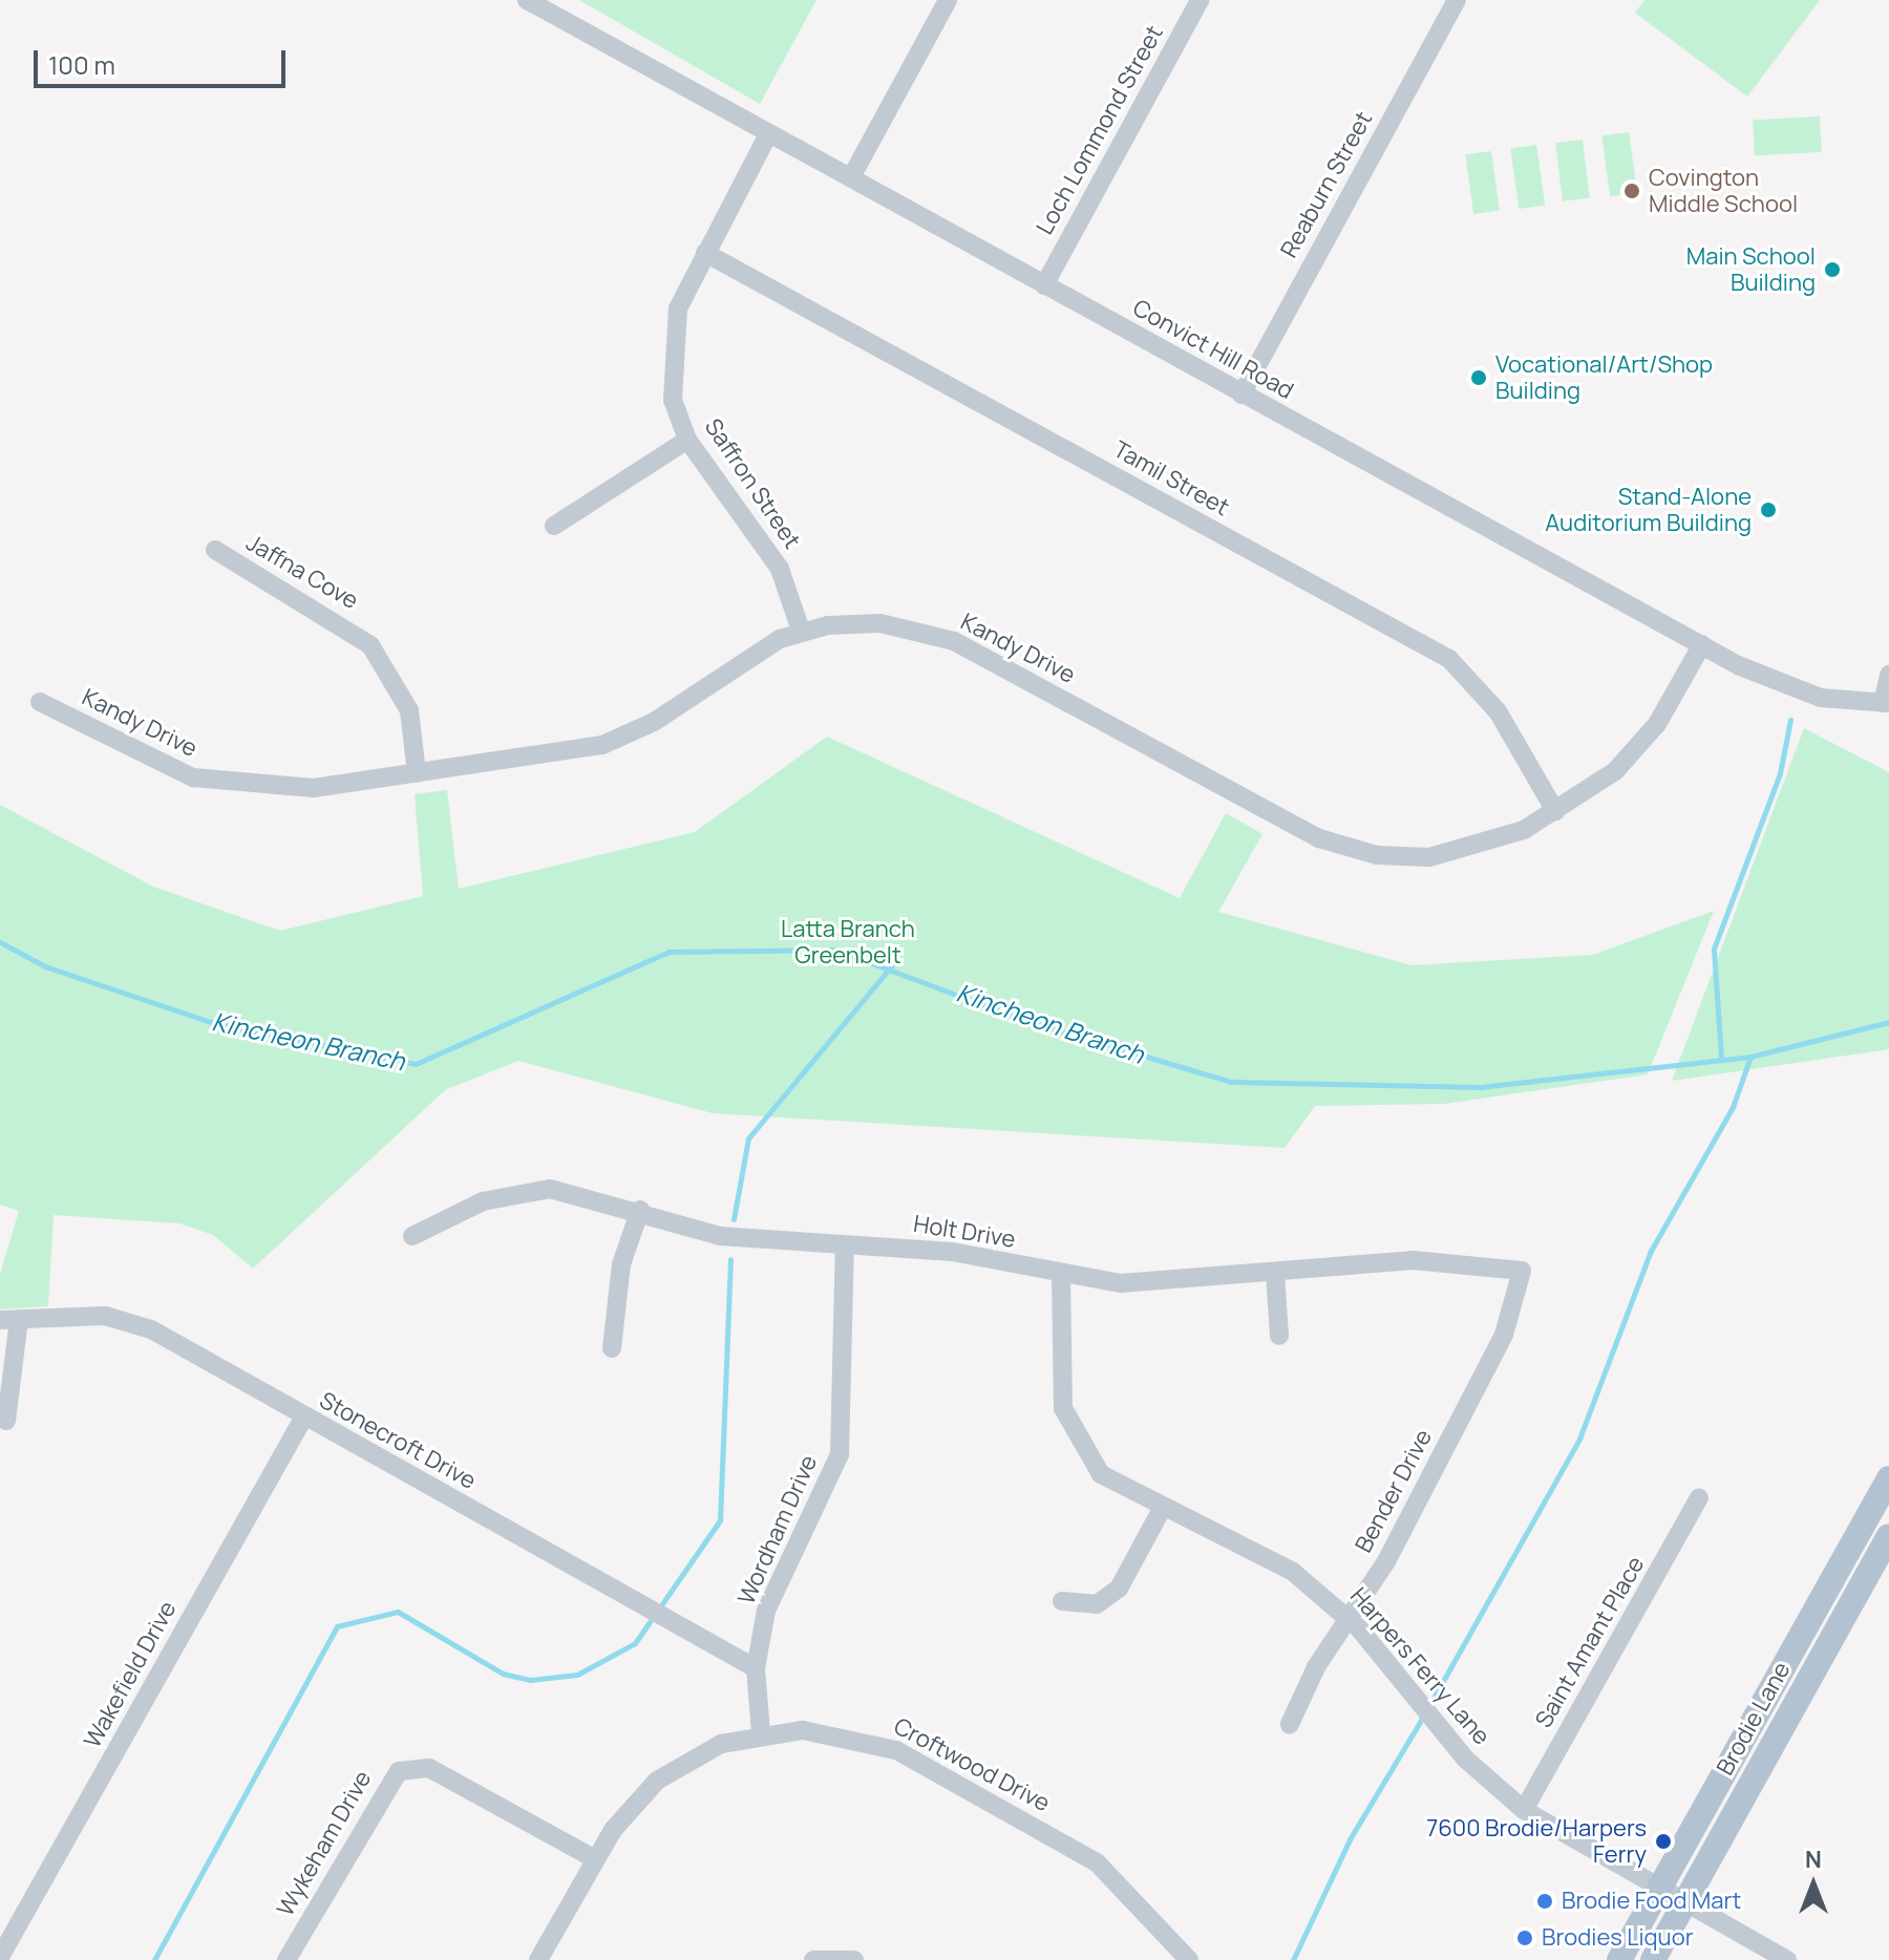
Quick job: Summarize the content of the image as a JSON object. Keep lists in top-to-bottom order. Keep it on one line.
{"streets":{"main road":["Brodie Lane"],"street":["Loch Lommond Street","Reaburn Street","Convict Hill Road","Tamil Street","Saffron Street","Jaffna Cove","Kandy Drive","Holt Drive","Stonecroft Drive","Bender Drive","Wordham Drive","Saint Amant Place","Harpers Ferry Lane","Wakefield Drive","Croftwood Drive","Wykeham Drive"]},"crossings":[["Loch Lommond Street","Convict Hill Road"],["Reaburn Street","Convict Hill Road"],["Convict Hill Road","Saffron Street"],["Convict Hill Road","Kandy Drive"],["Tamil Street","Saffron Street"],["Tamil Street","Kandy Drive"],["Saffron Street","Kandy Drive"],["Jaffna Cove","Kandy Drive"],["Holt Drive","Bender Drive"],["Holt Drive","Wordham Drive"],["Holt Drive","Harpers Ferry Lane"],["Stonecroft Drive","Wordham Drive"],["Stonecroft Drive","Wakefield Drive"],["Bender Drive","Harpers Ferry Lane"],["Wordham Drive","Croftwood Drive"],["Saint Amant Place","Harpers Ferry Lane"],["Harpers Ferry Lane","Brodie Lane"],["Croftwood Drive","Wykeham Drive"]],"water":["Kincheon Branch"],"parks":["Latta Branch Greenbelt"],"places":["Covington Middle School","Main School Building","Vocational/Art/Shop Building","Stand-Alone Auditorium Building","7600 Brodie/Harpers Ferry","Brodie Food Mart","Brodies Liquor"],"scale_bar":"100 m","north":"top"}
